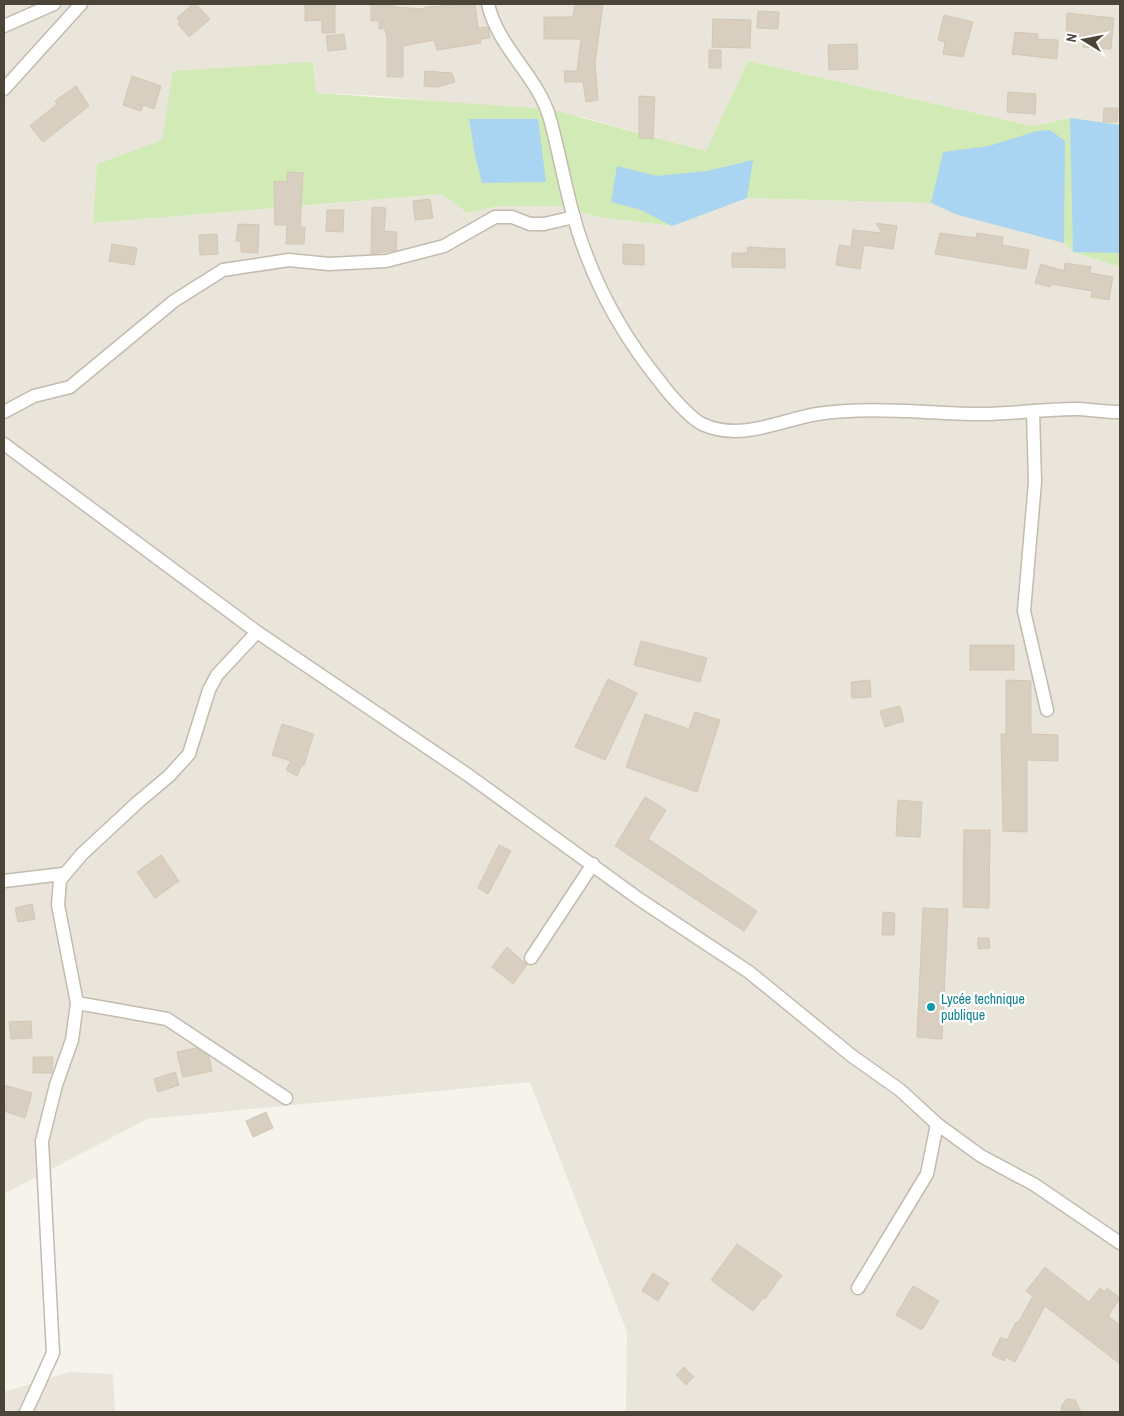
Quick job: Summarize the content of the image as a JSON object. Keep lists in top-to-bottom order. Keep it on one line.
{"places":["Lycée technique publique"],"north":"left"}
